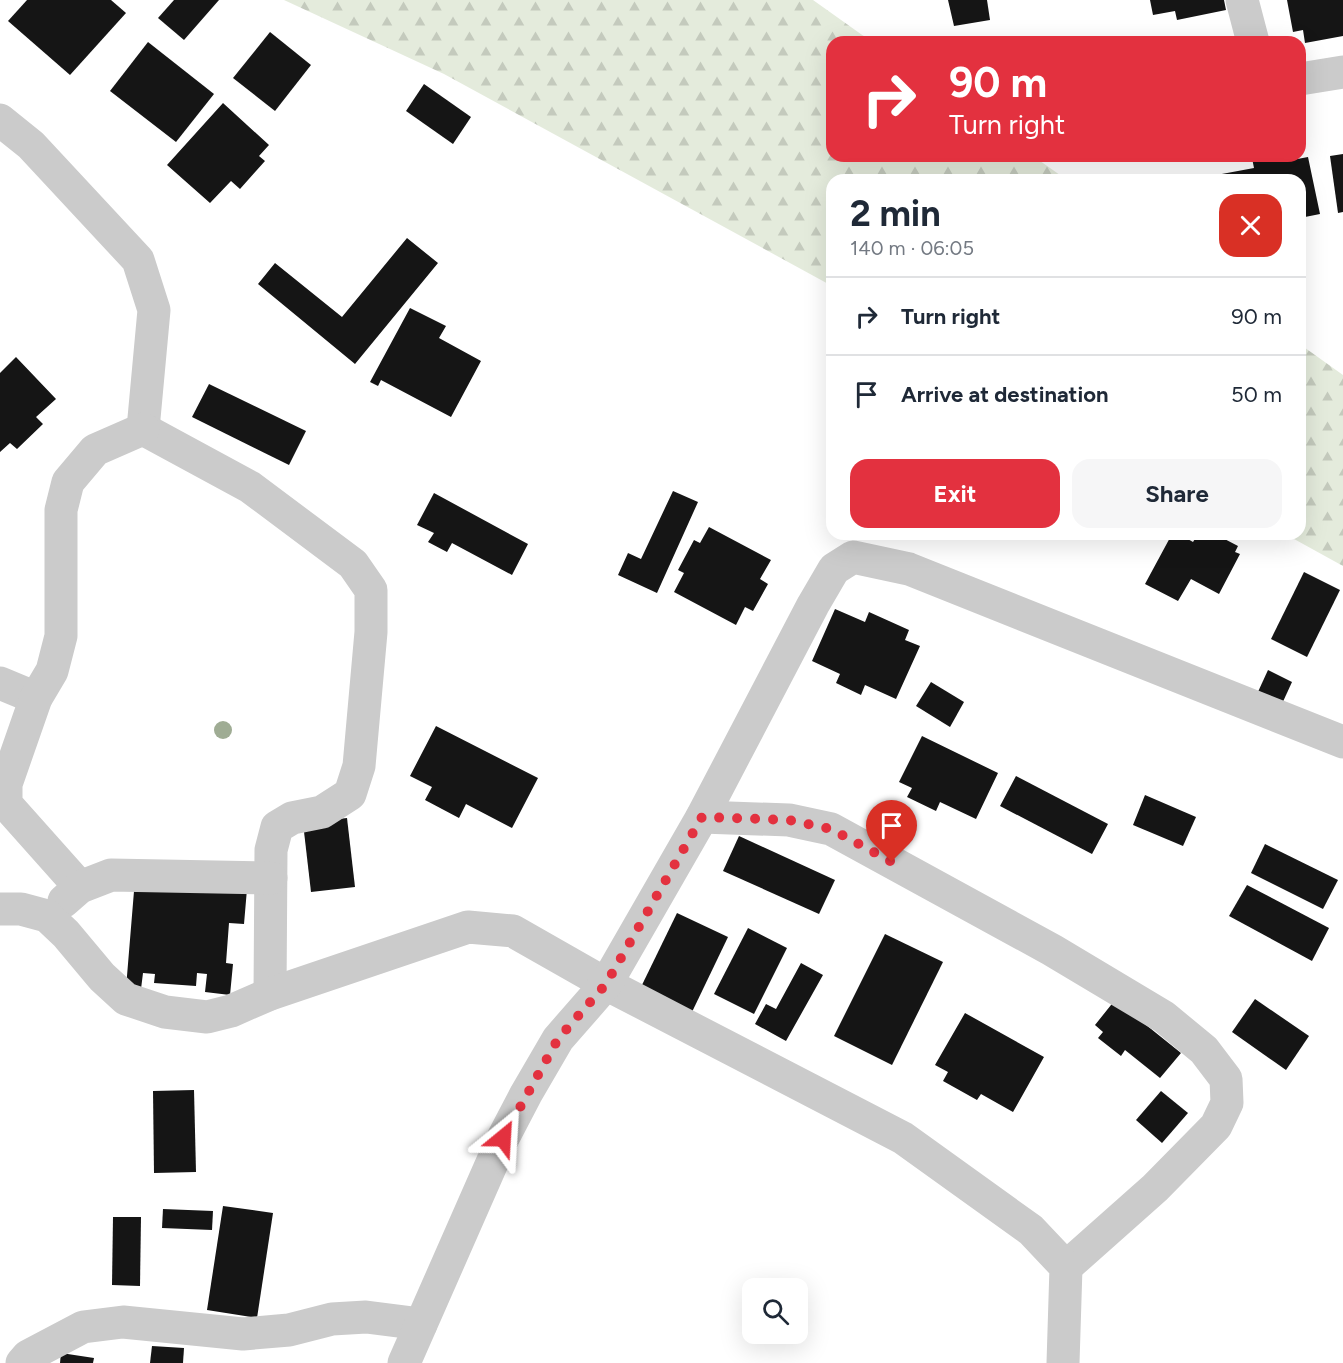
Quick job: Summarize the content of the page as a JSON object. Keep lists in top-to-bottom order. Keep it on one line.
{"page":{"turn":["90 m","Turn right"],"heading":["2 min","140 m · 06:05"],"list":[{"name":"Turn right","value":"90 m"},{"name":"Arrive at destination","value":"50 m"}],"buttons":["Exit","Share"]}}
